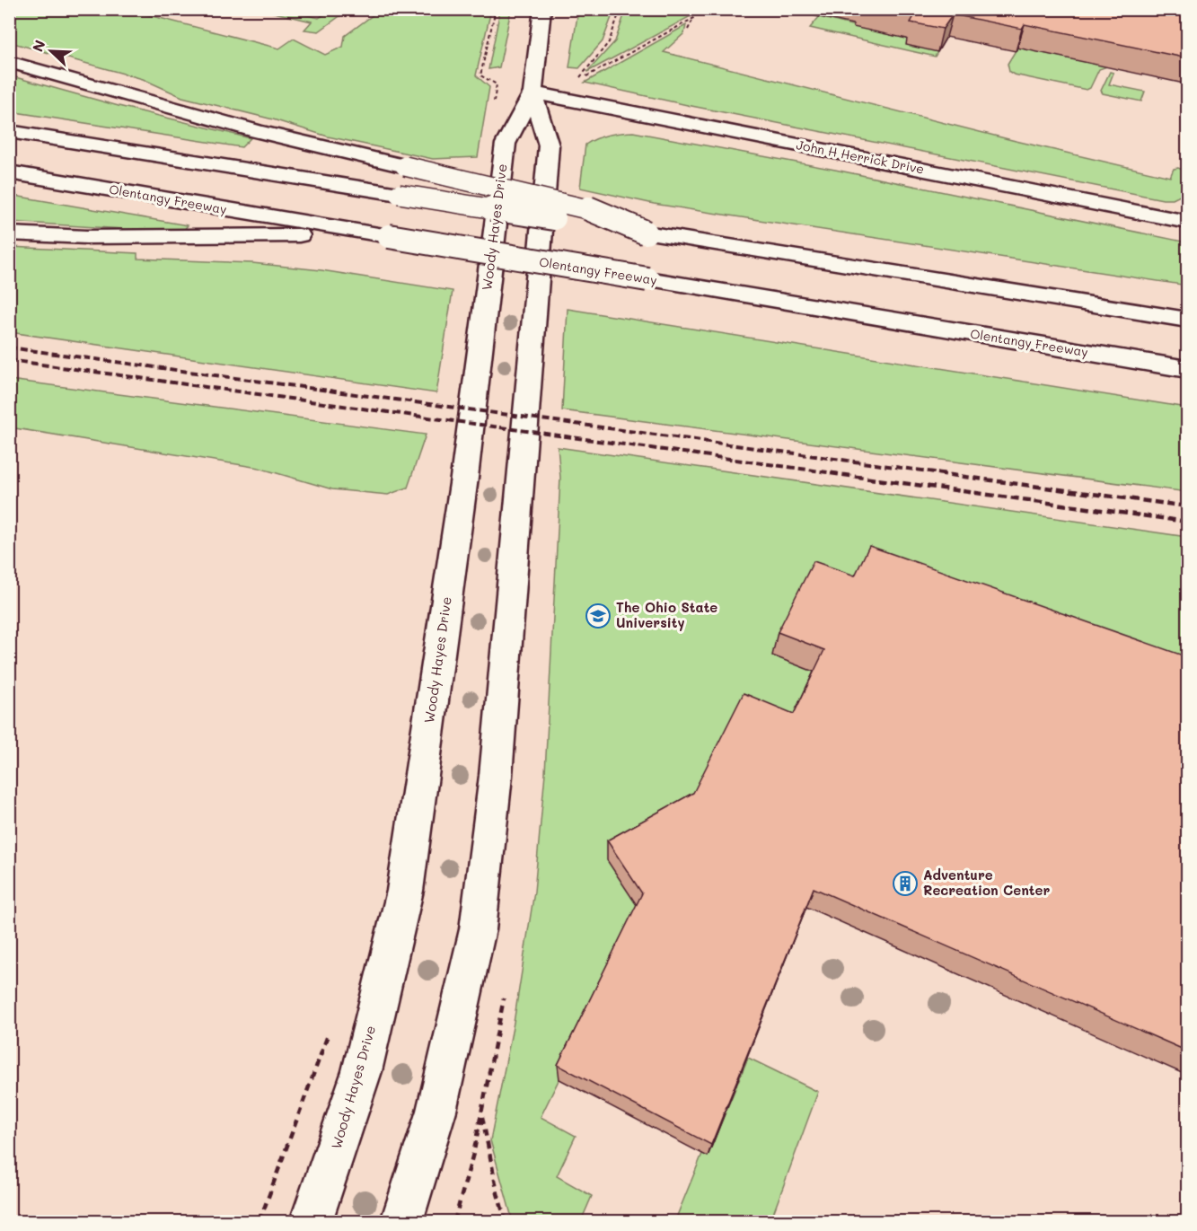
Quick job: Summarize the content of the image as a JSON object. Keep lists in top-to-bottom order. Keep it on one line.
{"streets":{"main road":["John H Herrick Drive","Olentangy Freeway","Woody Hayes Drive"]},"crossings":[["John H Herrick Drive","Woody Hayes Drive"]],"places":{"school or university":["The Ohio State University"],"building":["Adventure Recreation Center"]},"north":"top left"}
